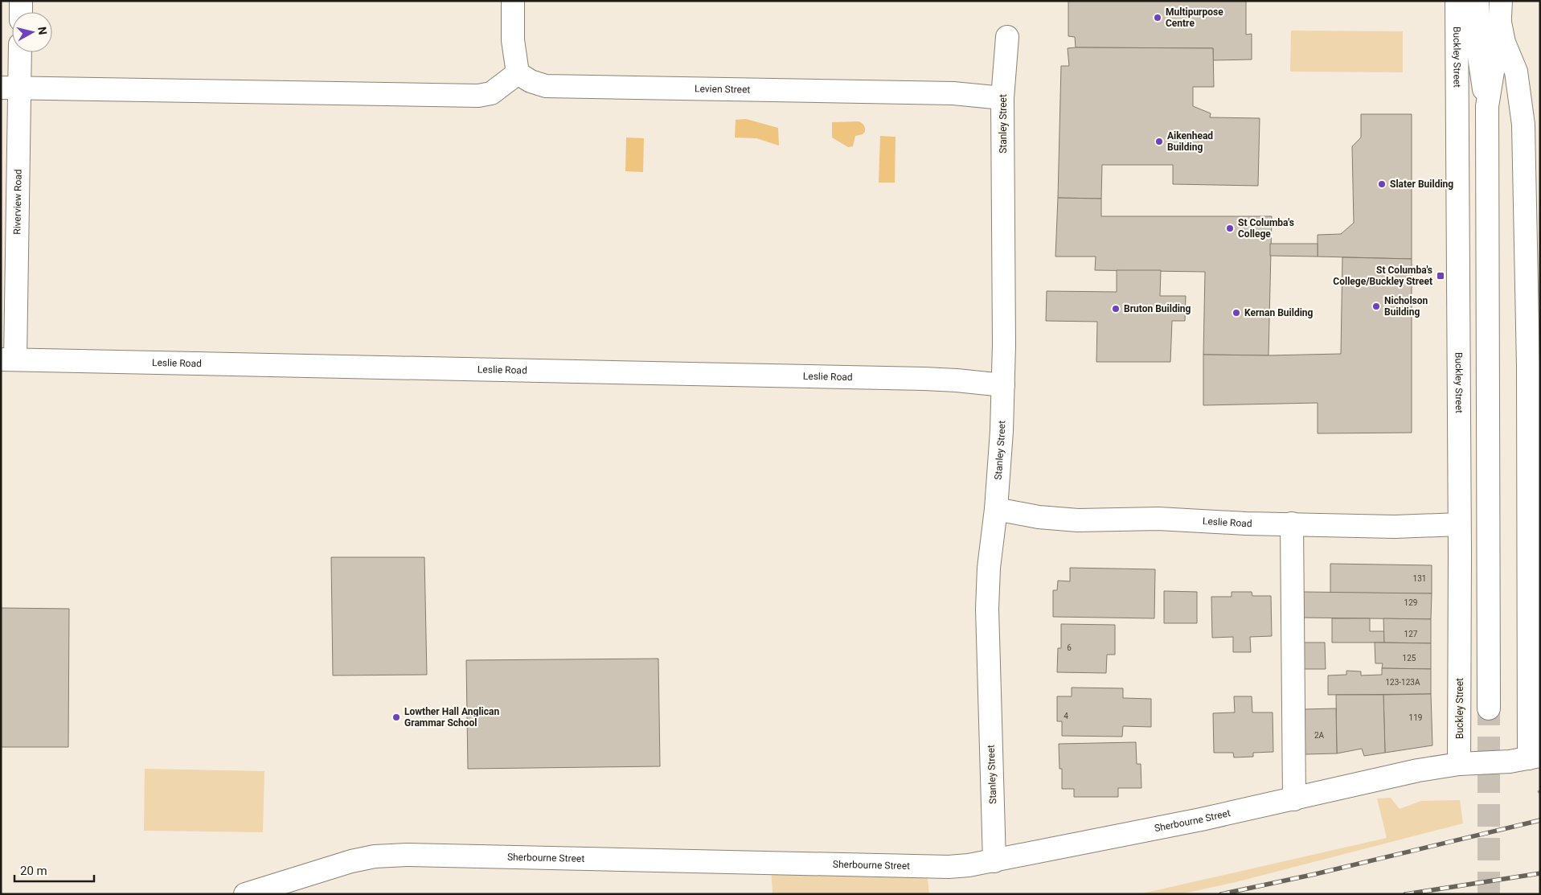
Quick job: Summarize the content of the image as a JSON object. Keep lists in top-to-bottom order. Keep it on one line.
{"streets":{"street":["Buckley Street","Levien Street","Stanley Street","Riverview Road","Leslie Road","Sherbourne Street"]},"crossings":[["Buckley Street","Leslie Road"],["Buckley Street","Sherbourne Street"],["Levien Street","Stanley Street"],["Stanley Street","Leslie Road"],["Stanley Street","Sherbourne Street"],["Riverview Road","Leslie Road"]],"places":{"other":["Multipurpose Centre","Aikenhead Building","Slater Building","St Columba's College","Nicholson Building","Bruton Building","Kernan Building","Lowther Hall Anglican Grammar School"],"transit":["St Columba's College/Buckley Street"]},"house_numbers":["131","129","127","6","125","123-123A","4","119","2A"],"scale_bar":"20 m","north":"right"}
